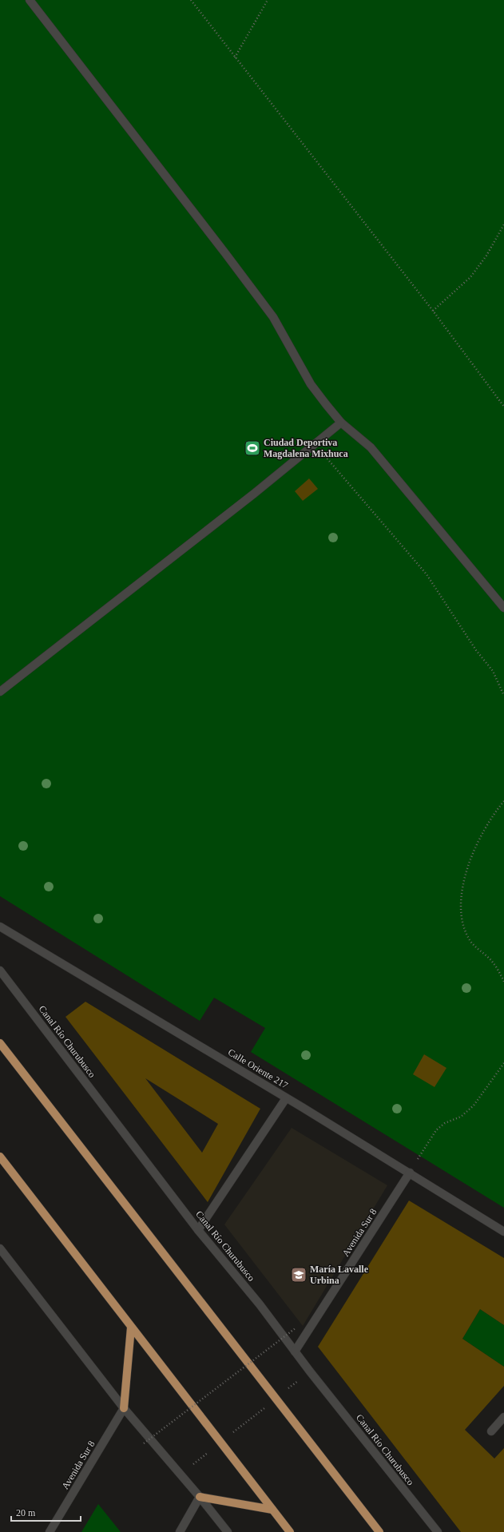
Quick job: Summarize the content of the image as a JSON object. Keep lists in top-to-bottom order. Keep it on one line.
{"streets":{"street":["Canal Río Churubusco","Calle Oriente 217","Avenida Sur 8"]},"crossings":[["Canal Río Churubusco","Avenida Sur 8"],["Calle Oriente 217","Avenida Sur 8"]],"places":{"sports":["Ciudad Deportiva Magdalena Mixhuca"],"school or university":["María Lavalle Urbina"]},"scale_bar":"20 m"}
